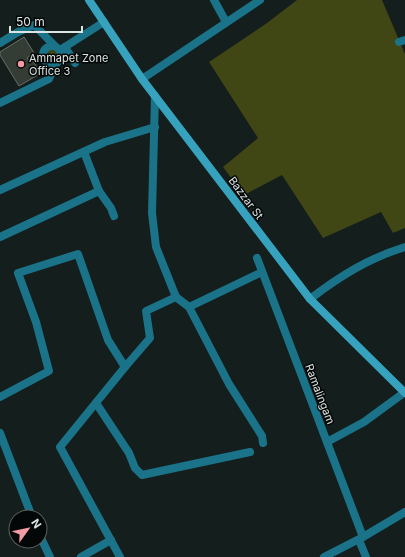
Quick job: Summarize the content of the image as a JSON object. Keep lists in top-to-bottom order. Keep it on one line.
{"streets":{"main road":["Bazzar St"],"street":["Ramalingam"]},"places":["Ammapet Zone Office 3"],"scale_bar":"50 m","north":"top right"}
